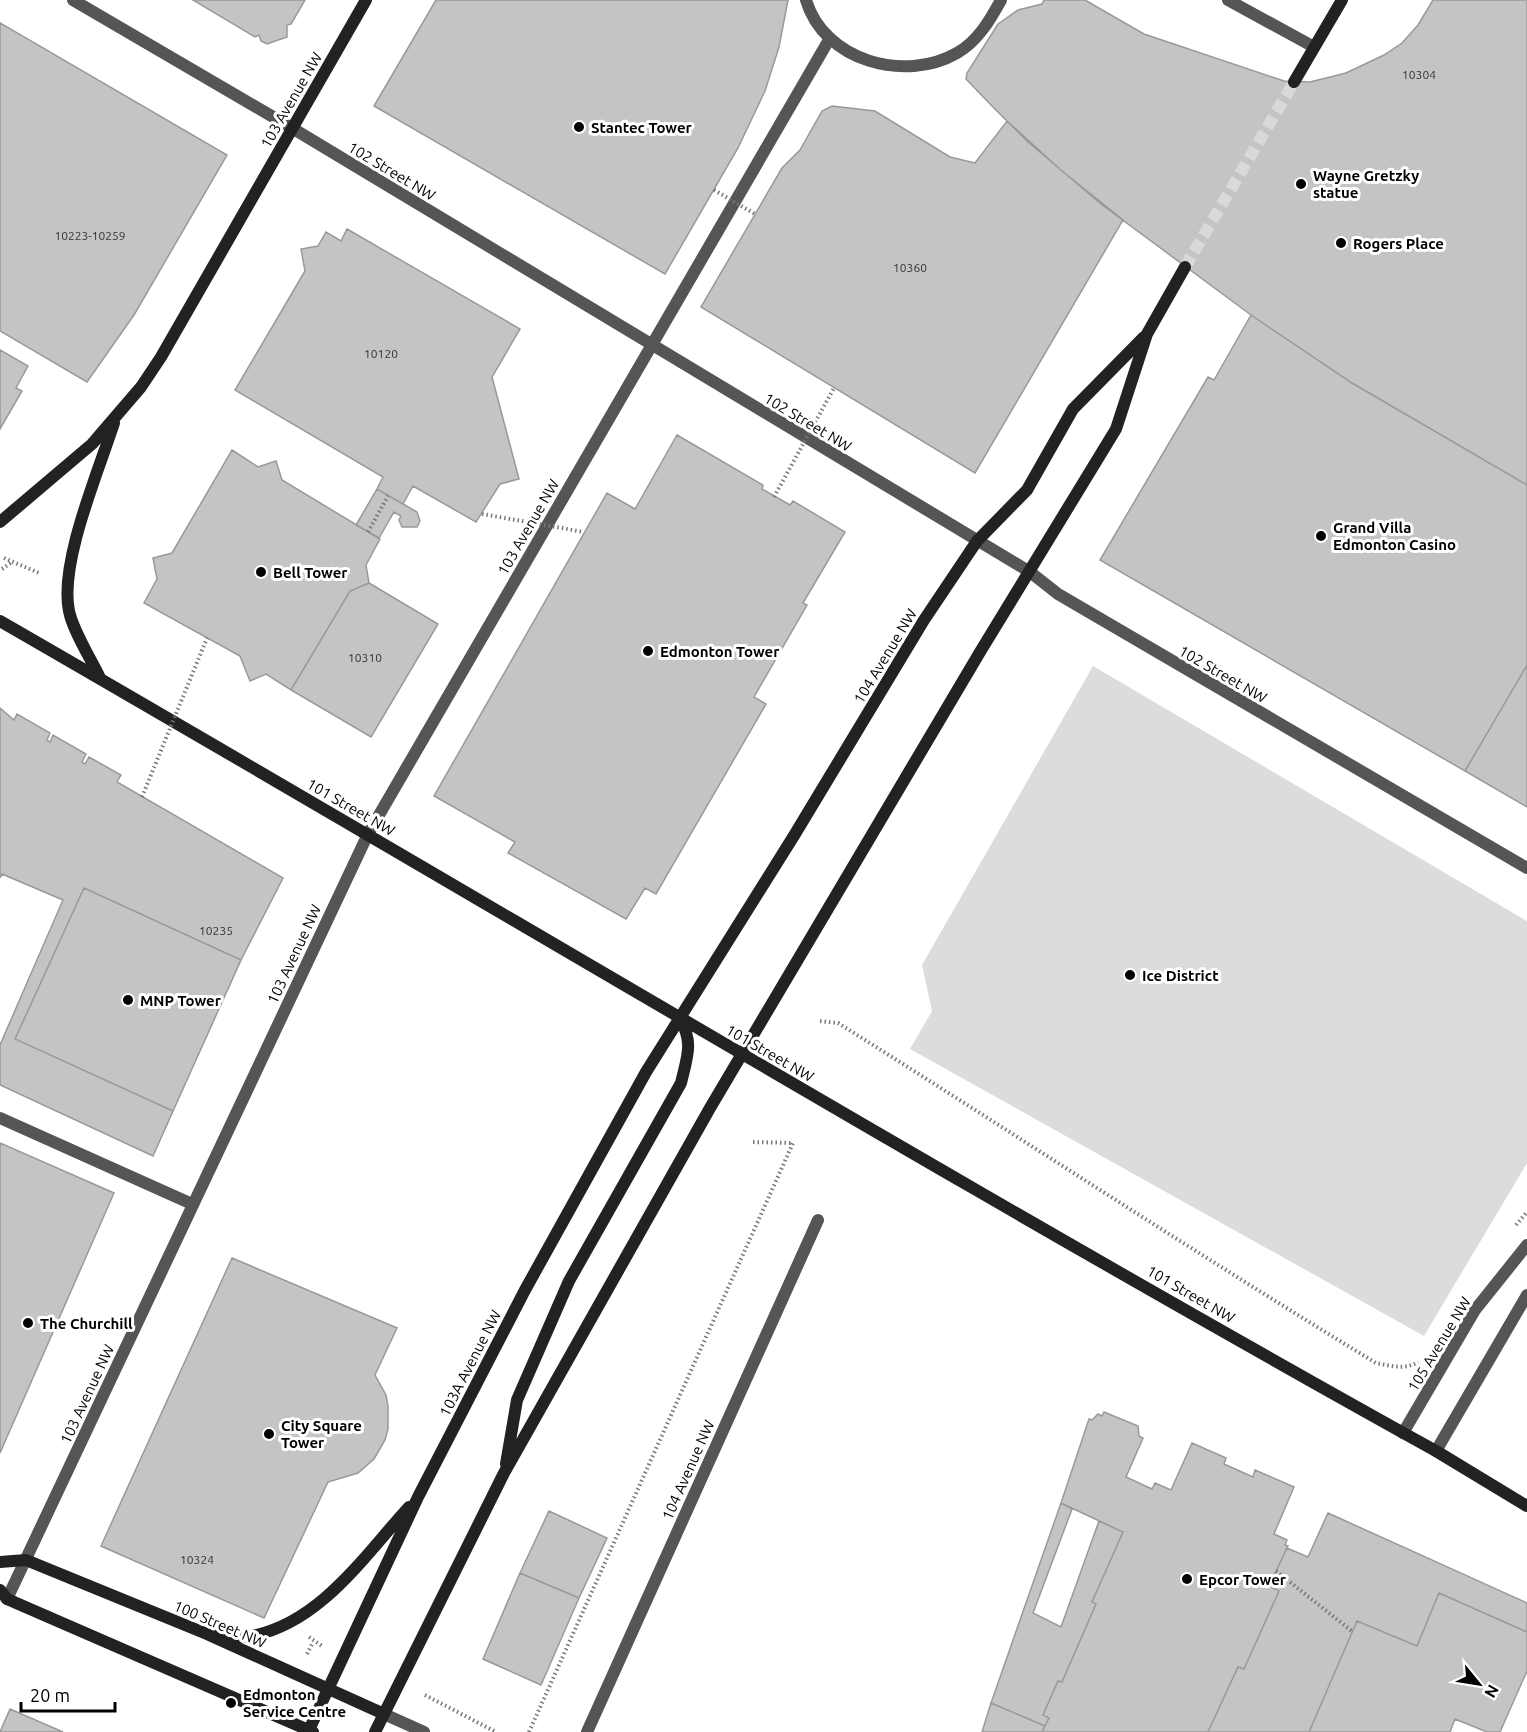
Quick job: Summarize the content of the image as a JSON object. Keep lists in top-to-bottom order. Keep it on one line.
{"streets":{"main road":["103 Avenue NW","104 Avenue NW","101 Street NW","103A Avenue NW","100 Street NW"],"street":["102 Street NW","105 Avenue NW"]},"crossings":[["103 Avenue NW","102 Street NW"],["103 Avenue NW","101 Street NW"],["103 Avenue NW","100 Street NW"],["102 Street NW","104 Avenue NW"],["104 Avenue NW","101 Street NW"],["104 Avenue NW","103A Avenue NW"],["101 Street NW","105 Avenue NW"],["101 Street NW","103A Avenue NW"],["103A Avenue NW","100 Street NW"]],"places":["Stantec Tower","Wayne Gretzky statue","Rogers Place","Grand Villa Edmonton Casino","Bell Tower","Edmonton Tower","Ice District","MNP Tower","The Churchill","City Square Tower","Epcor Tower","Edmonton Service Centre"],"house_numbers":["10304","10223-10259","10360","10120","10310","10235","10324"],"scale_bar":"20 m","north":"bottom right"}
